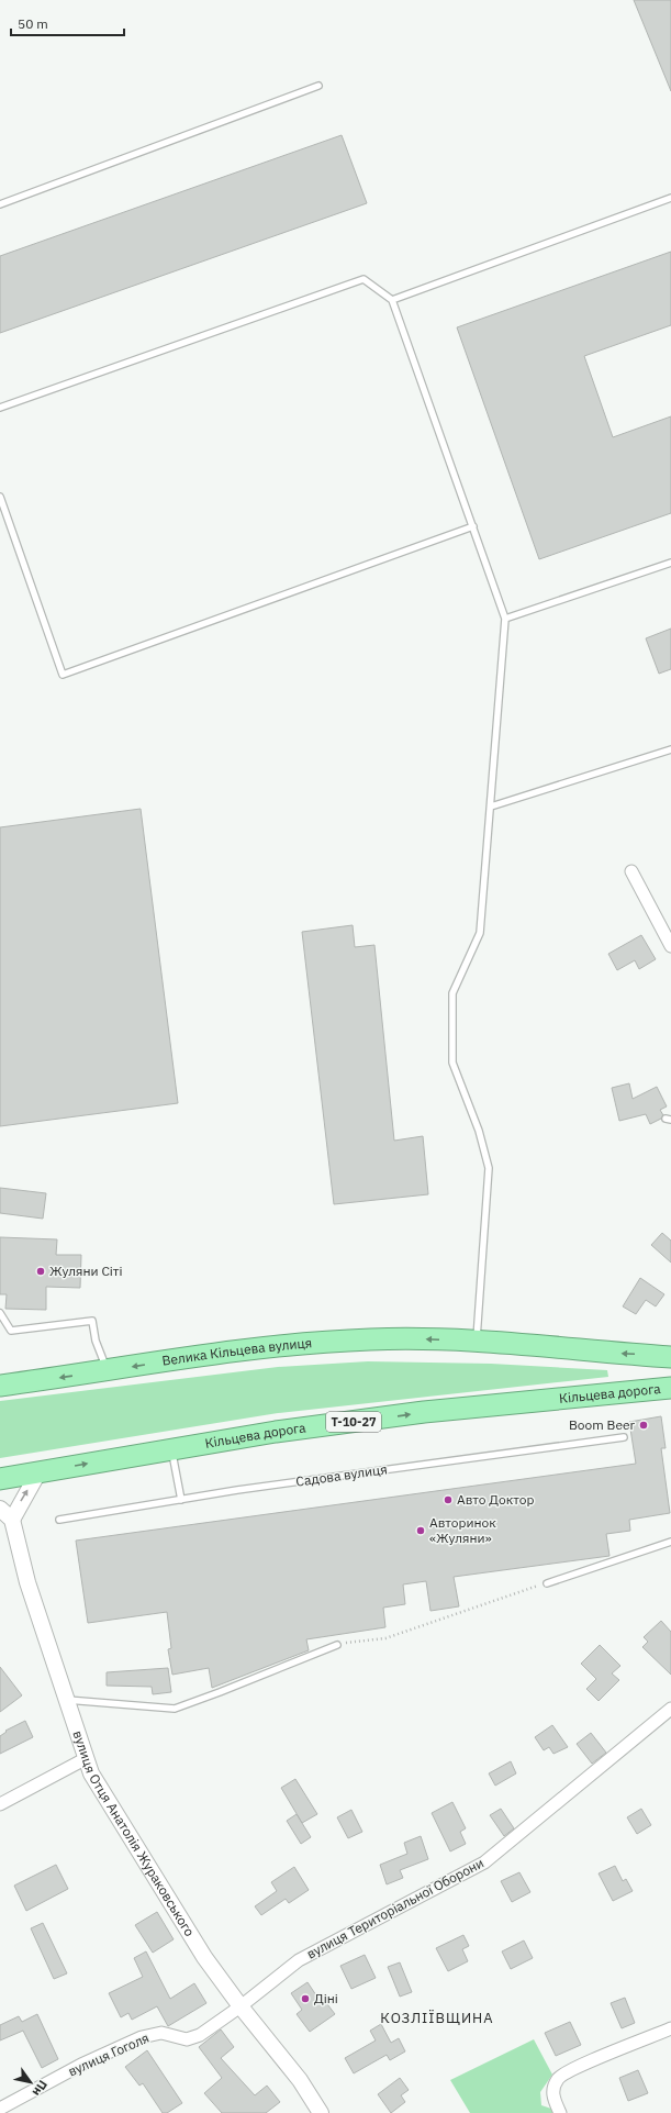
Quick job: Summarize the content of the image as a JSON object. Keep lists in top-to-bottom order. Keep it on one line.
{"streets":{"highway":["Велика Кільцева вулиця","Кільцева дорога","Т-10-27"],"street":["вулиця Отця Анатолія Жураковського","вулиця Територіальної Оборони","вулиця Гоголя"],"lane":["Садова вулиця"]},"crossings":[["вулиця Отця Анатолія Жураковського","вулиця Територіальної Оборони"],["вулиця Отця Анатолія Жураковського","вулиця Гоголя"],["вулиця Територіальної Оборони","вулиця Гоголя"]],"one_way":["Велика Кільцева вулиця"],"districts":["КОЗЛІЇВЩИНА"],"places":["Жуляни Сіті","Boom Beer","Авто Доктор","Авторинок «Жуляни»","Діні"],"scale_bar":"50 m","north":"bottom right"}
